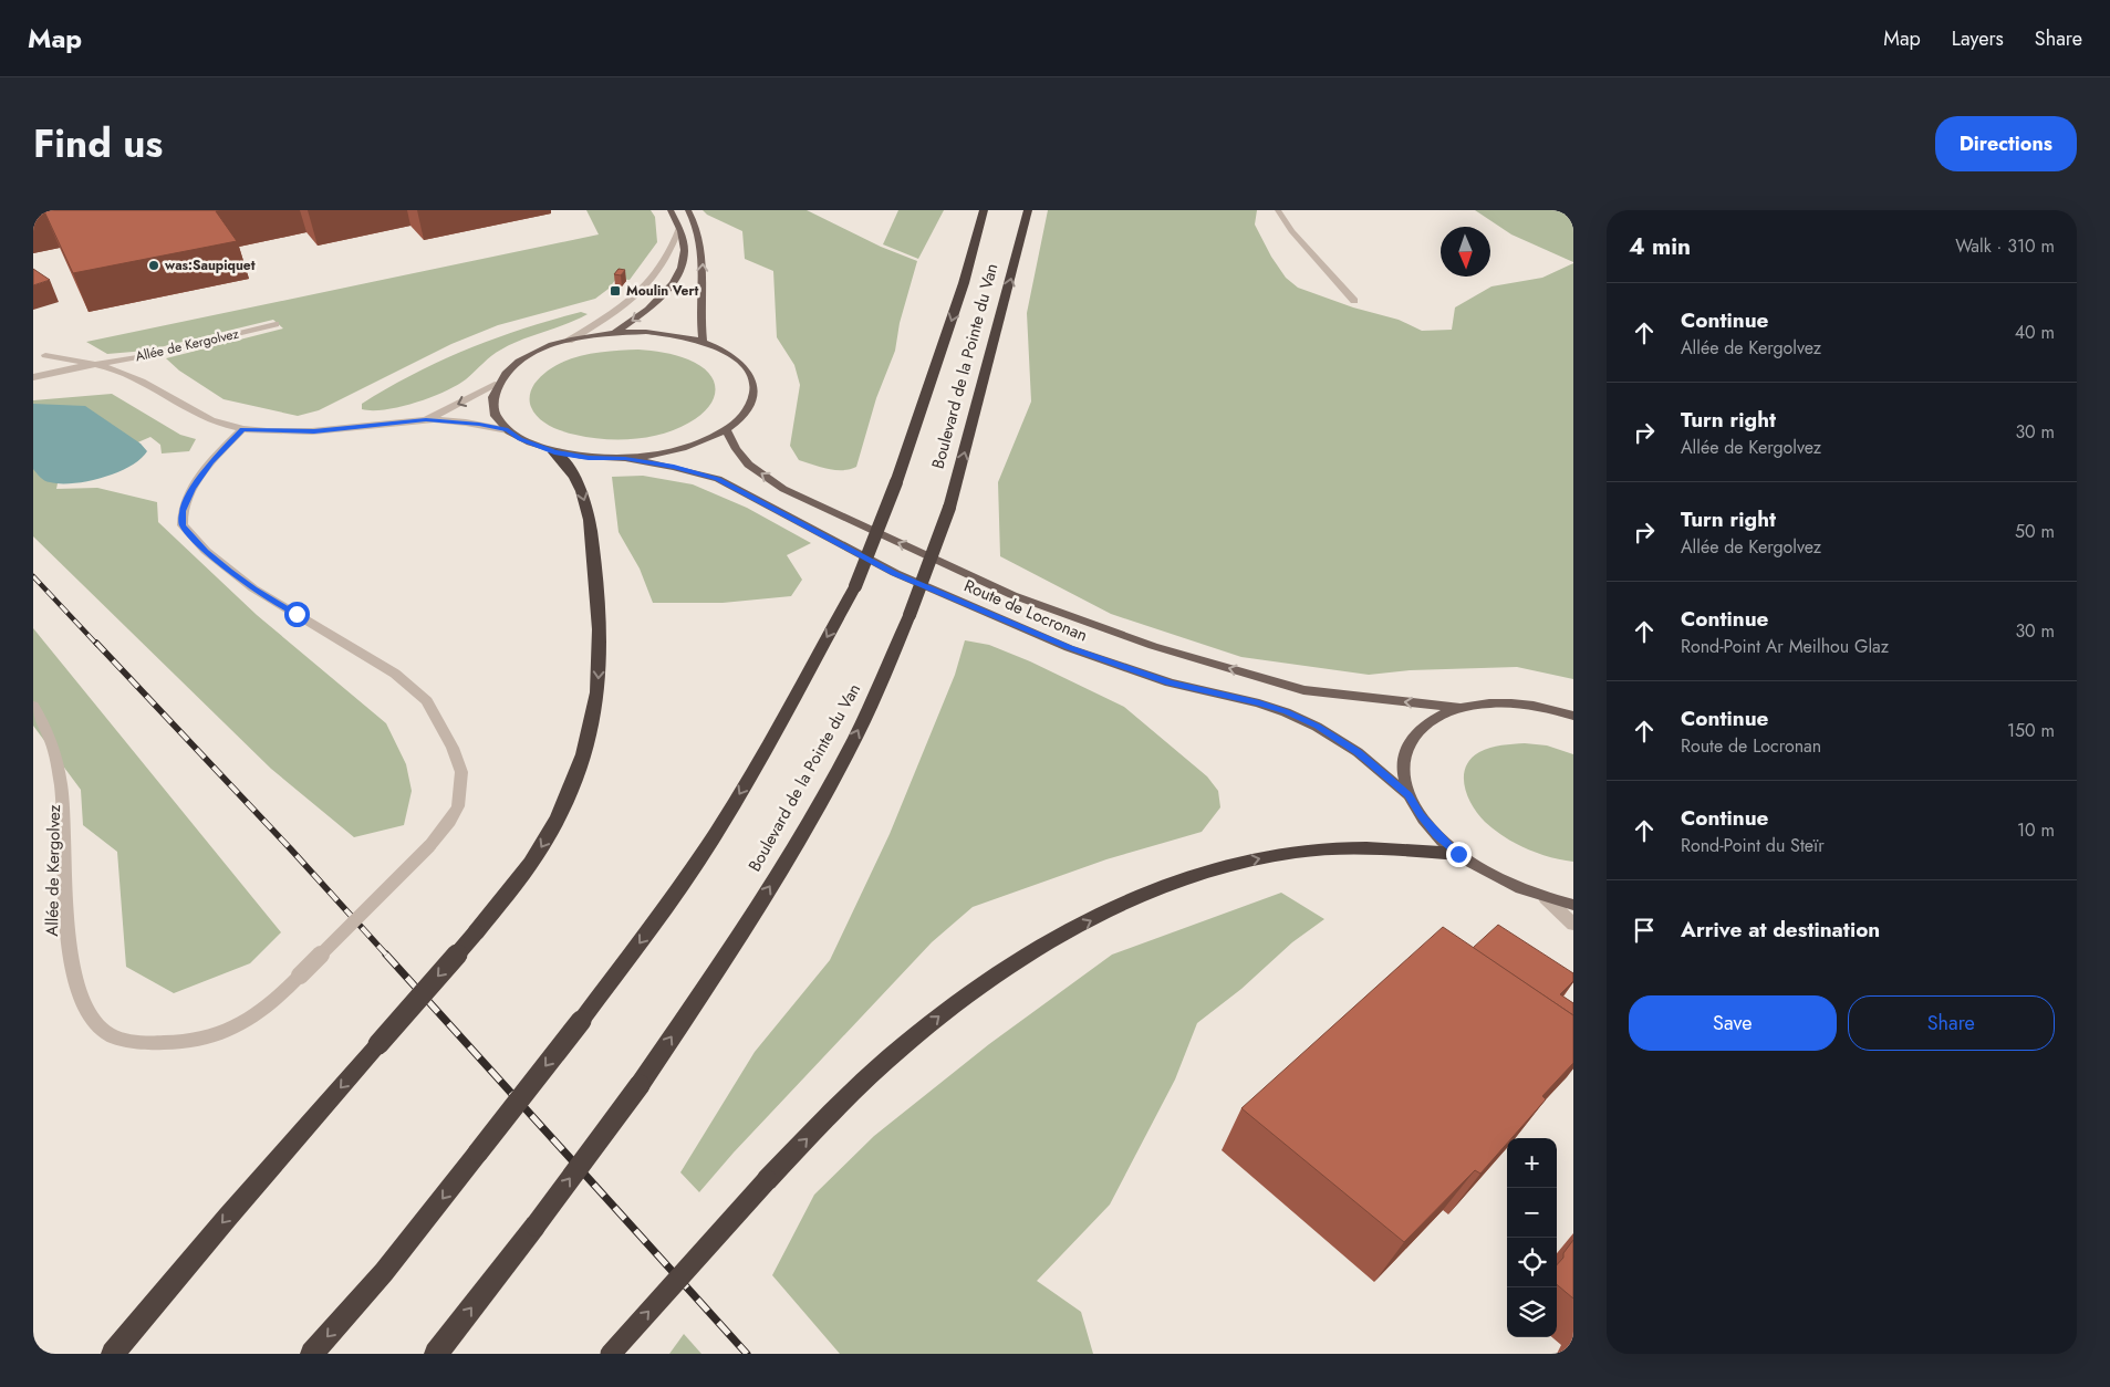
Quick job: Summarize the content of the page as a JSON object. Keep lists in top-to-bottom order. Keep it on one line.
{"streets":{"highway":["Boulevard de la Pointe du Van"],"main road":["Route de Locronan"],"street":["Allée de Kergolvez"]},"places":{"other":["was:Saupiquet"],"transit":["Moulin Vert"]},"north":"bottom","page":{"header":"Map","nav":["Map","Layers","Share"],"title":"Find us","buttons":["Directions",["Save","Share"]],"heading":["4 min","Walk · 310 m"],"list":[["Continue","Allée de Kergolvez","40 m"],["Turn right","Allée de Kergolvez","30 m"],["Turn right","Allée de Kergolvez","50 m"],["Continue","Rond-Point Ar Meilhou Glaz","30 m"],["Continue","Route de Locronan","150 m"],["Continue","Rond-Point du Steïr","10 m"],"Arrive at destination"],"map_buttons":["+","−"]}}
